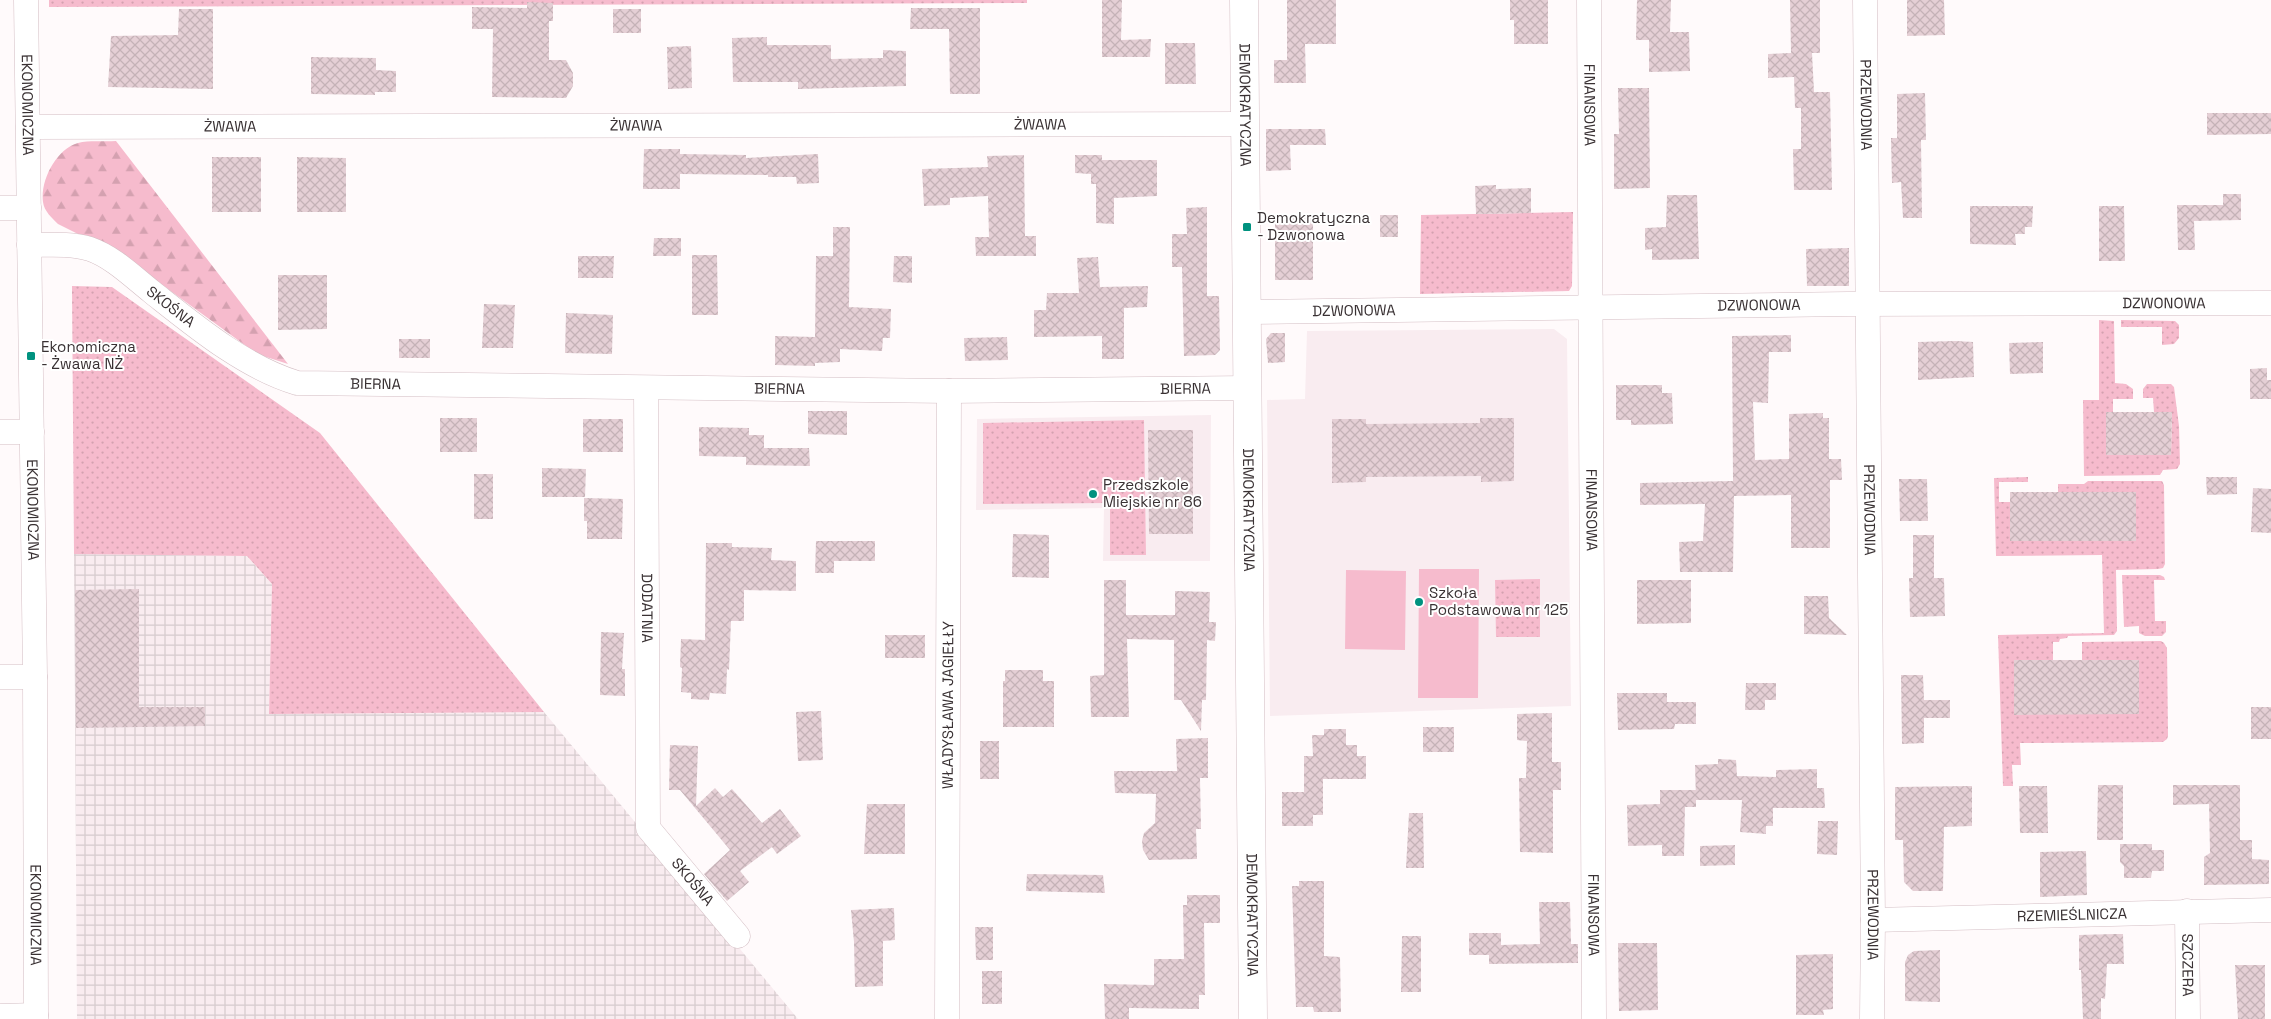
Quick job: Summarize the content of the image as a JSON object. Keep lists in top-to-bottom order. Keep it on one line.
{"streets":{"street":["EKONOMICZNA","DEMOKRATYCZNA","FINANSOWA","PRZEWODNIA","ŻWAWA","DZWONOWA","SKOŚNA","BIERNA","DODATNIA","WŁADYSŁAWA JAGIEŁŁY","RZEMIEŚLNICZA","SZCZERA"]},"crossings":[["EKONOMICZNA","ŻWAWA"],["EKONOMICZNA","SKOŚNA"],["DEMOKRATYCZNA","ŻWAWA"],["DEMOKRATYCZNA","DZWONOWA"],["DEMOKRATYCZNA","BIERNA"],["FINANSOWA","DZWONOWA"],["PRZEWODNIA","DZWONOWA"],["PRZEWODNIA","RZEMIEŚLNICZA"],["SKOŚNA","BIERNA"],["SKOŚNA","DODATNIA"],["BIERNA","DODATNIA"],["BIERNA","WŁADYSŁAWA JAGIEŁŁY"],["RZEMIEŚLNICZA","SZCZERA"]],"places":{"transit":["Demokratyczna - Dzwonowa","Ekonomiczna - Żwawa NŻ"],"other":["Przedszkole Miejskie nr 86","Szkoła Podstawowa nr 125"]}}
